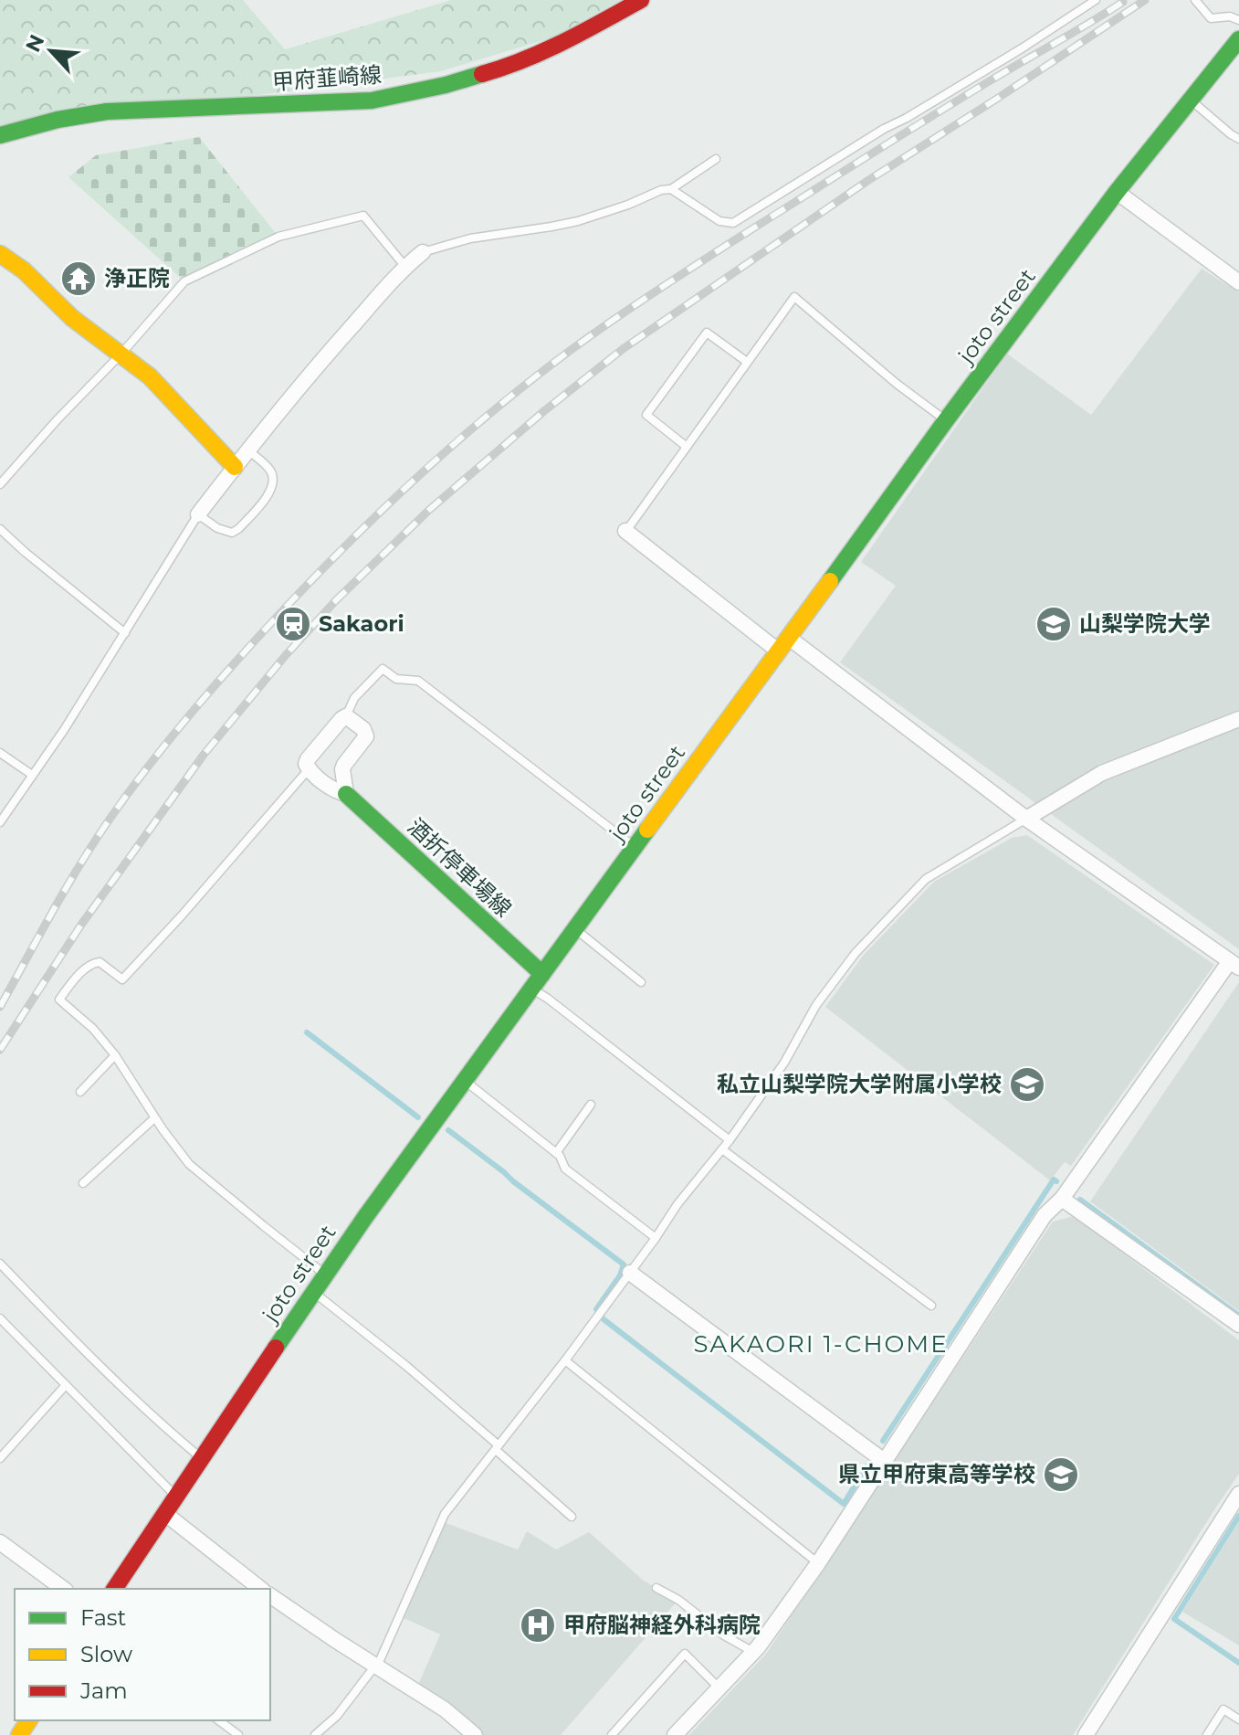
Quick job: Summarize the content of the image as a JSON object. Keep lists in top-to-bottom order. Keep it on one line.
{"streets":{"main road":["甲府韮崎線","joto street","酒折停車場線"]},"crossings":[["joto street","酒折停車場線"]],"districts":["SAKAORI 1-CHOME"],"places":{"temple":["浄正院"],"station":["Sakaori"],"school or university":["山梨学院大学","私立山梨学院大学附属小学校","県立甲府東高等学校"],"hospital":["甲府脳神経外科病院"]},"legend":["Fast","Slow","Jam"],"north":"top left"}
